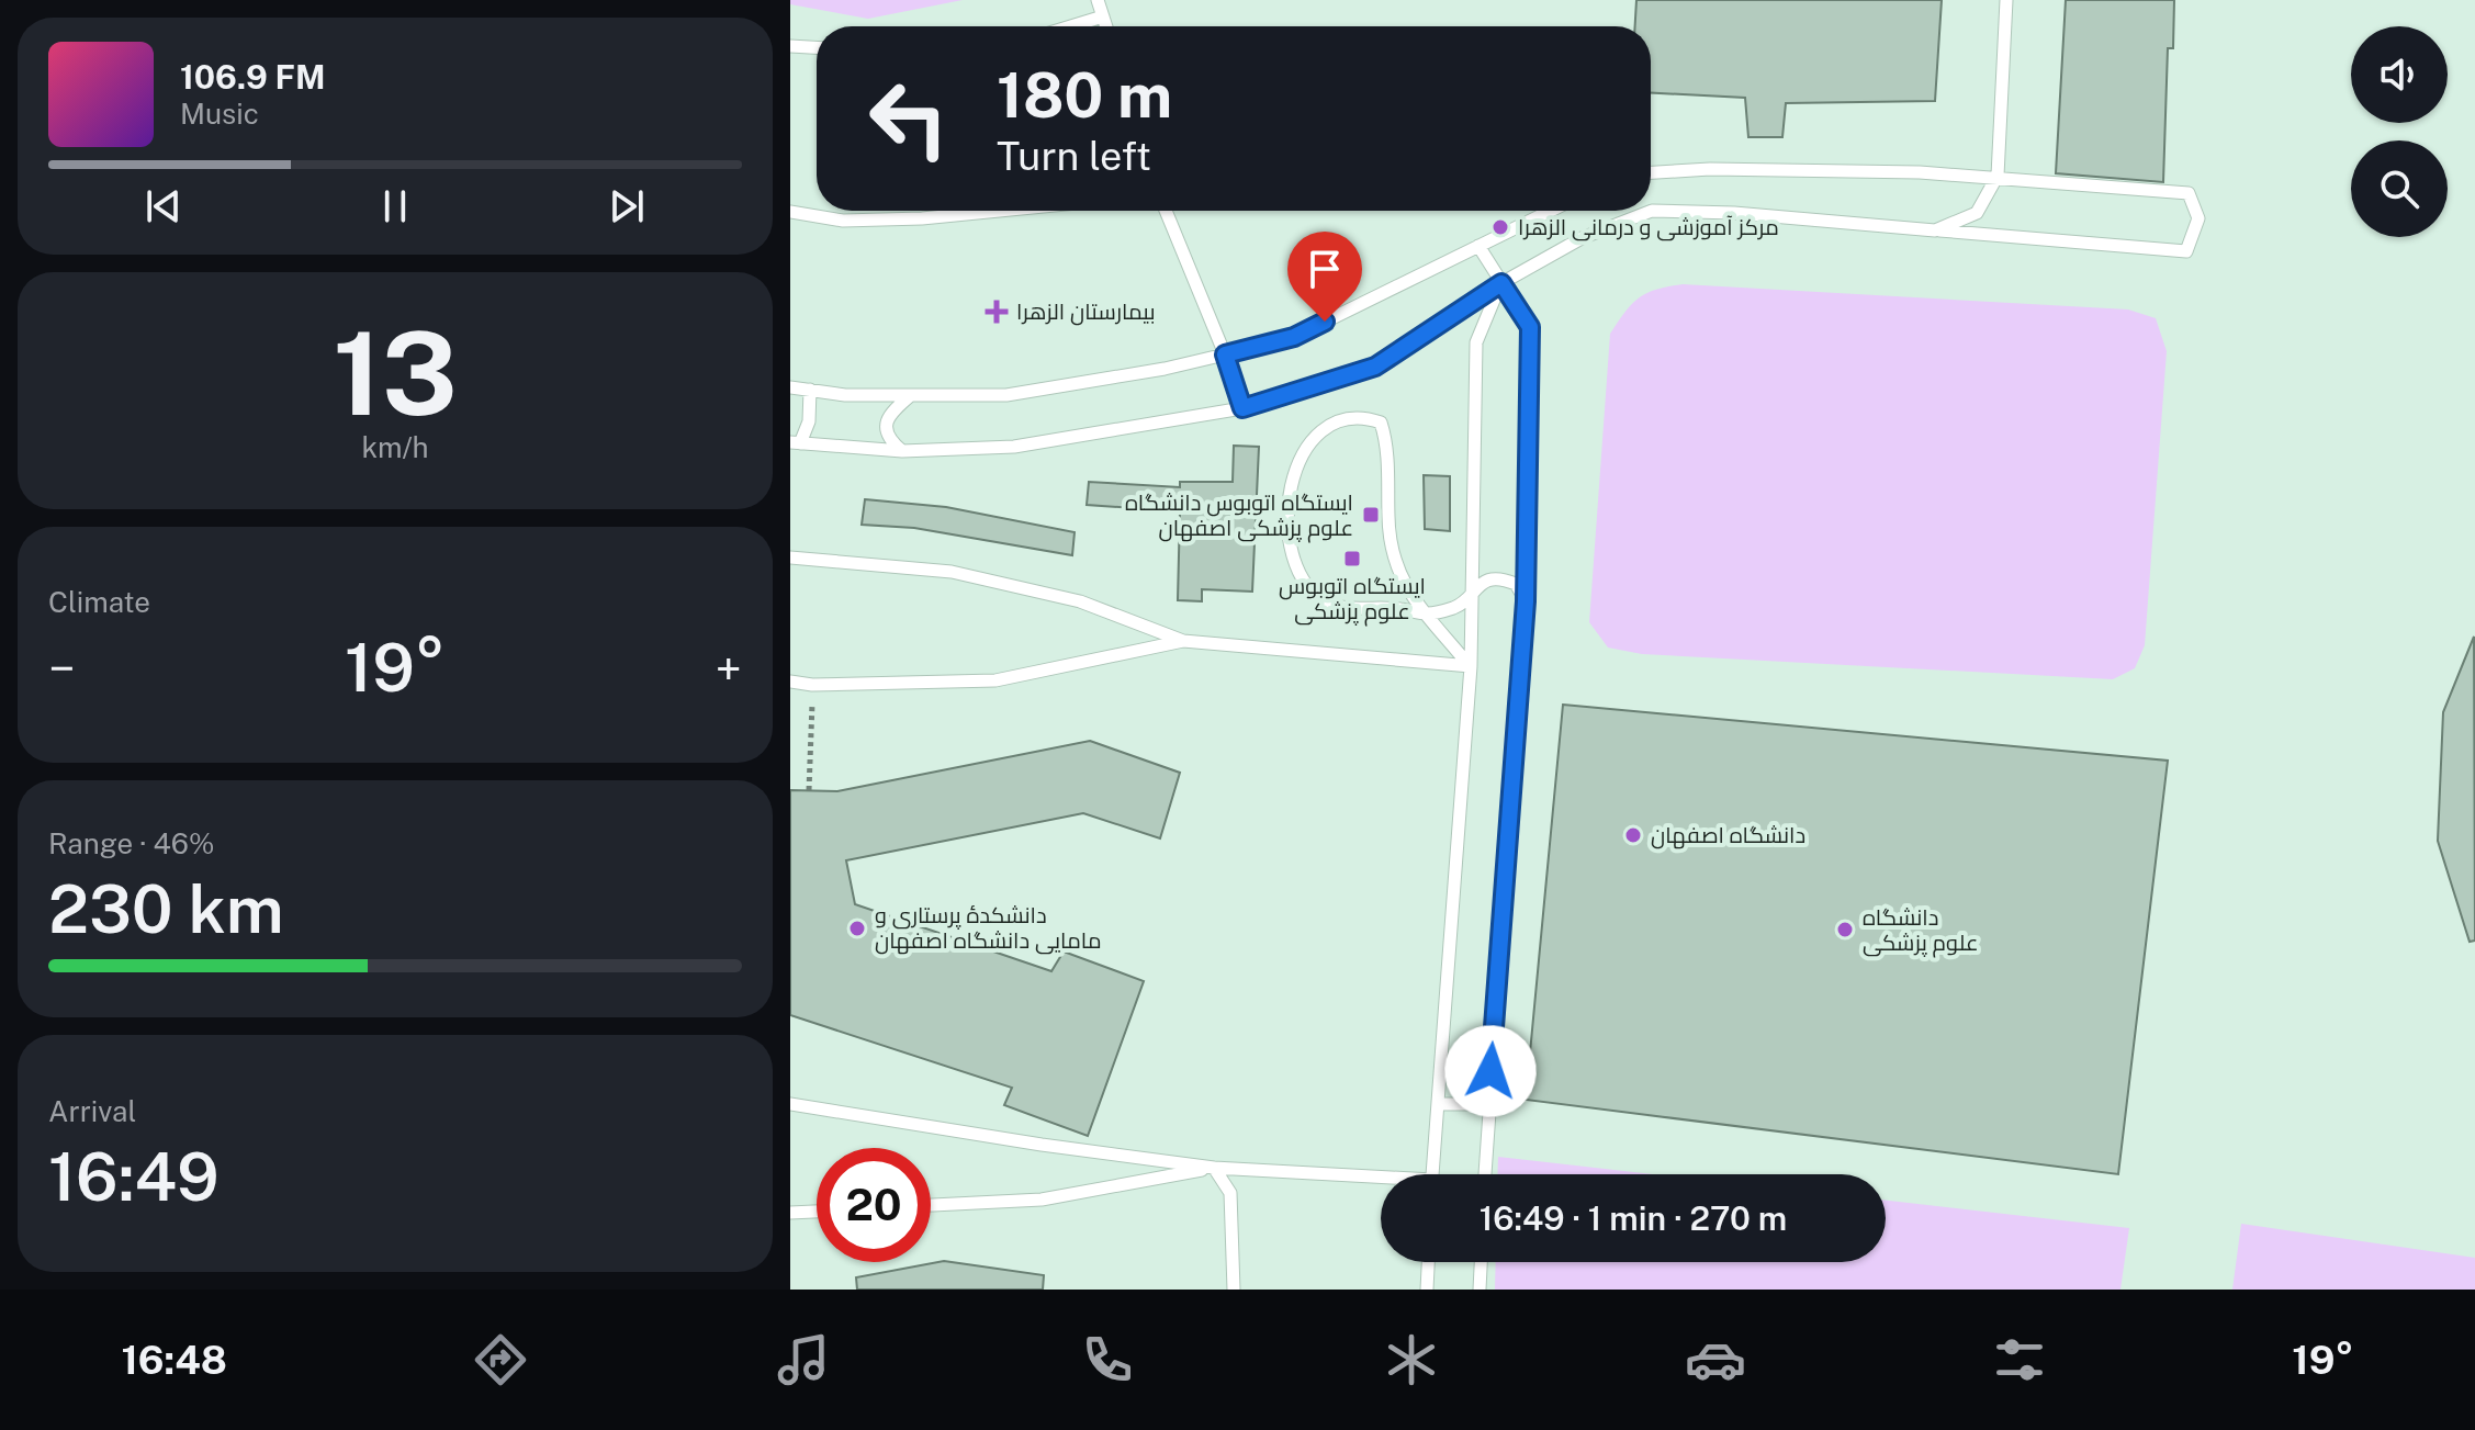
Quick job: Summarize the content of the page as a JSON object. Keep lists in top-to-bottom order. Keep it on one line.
{"places":{"other":["مرکز آموزشی و درمانی الزهرا","دانشگاه اصفهان","دانشکدهٔ پرستاری و مامایی دانشگاه اصفهان","دانشگاه علوم پزشکی"],"health":["بیمارستان الزهرا"],"transit":["ایستگاه اتوبوس دانشگاه علوم پزشکی اصفهان","ایستگاه اتوبوس علوم پزشکی"]},"page":{"turn":["180 m","Turn left"],"song":["106.9 FM","Music"],"tile":[["13","km/h"],"Climate",["Range · 46%","230 km"],["Arrival","16:49"]],"heat":["−","19°","+"],"limit":"20","trip":"16:49 · 1 min · 270 m","tabs":["16:48","19°"]}}
